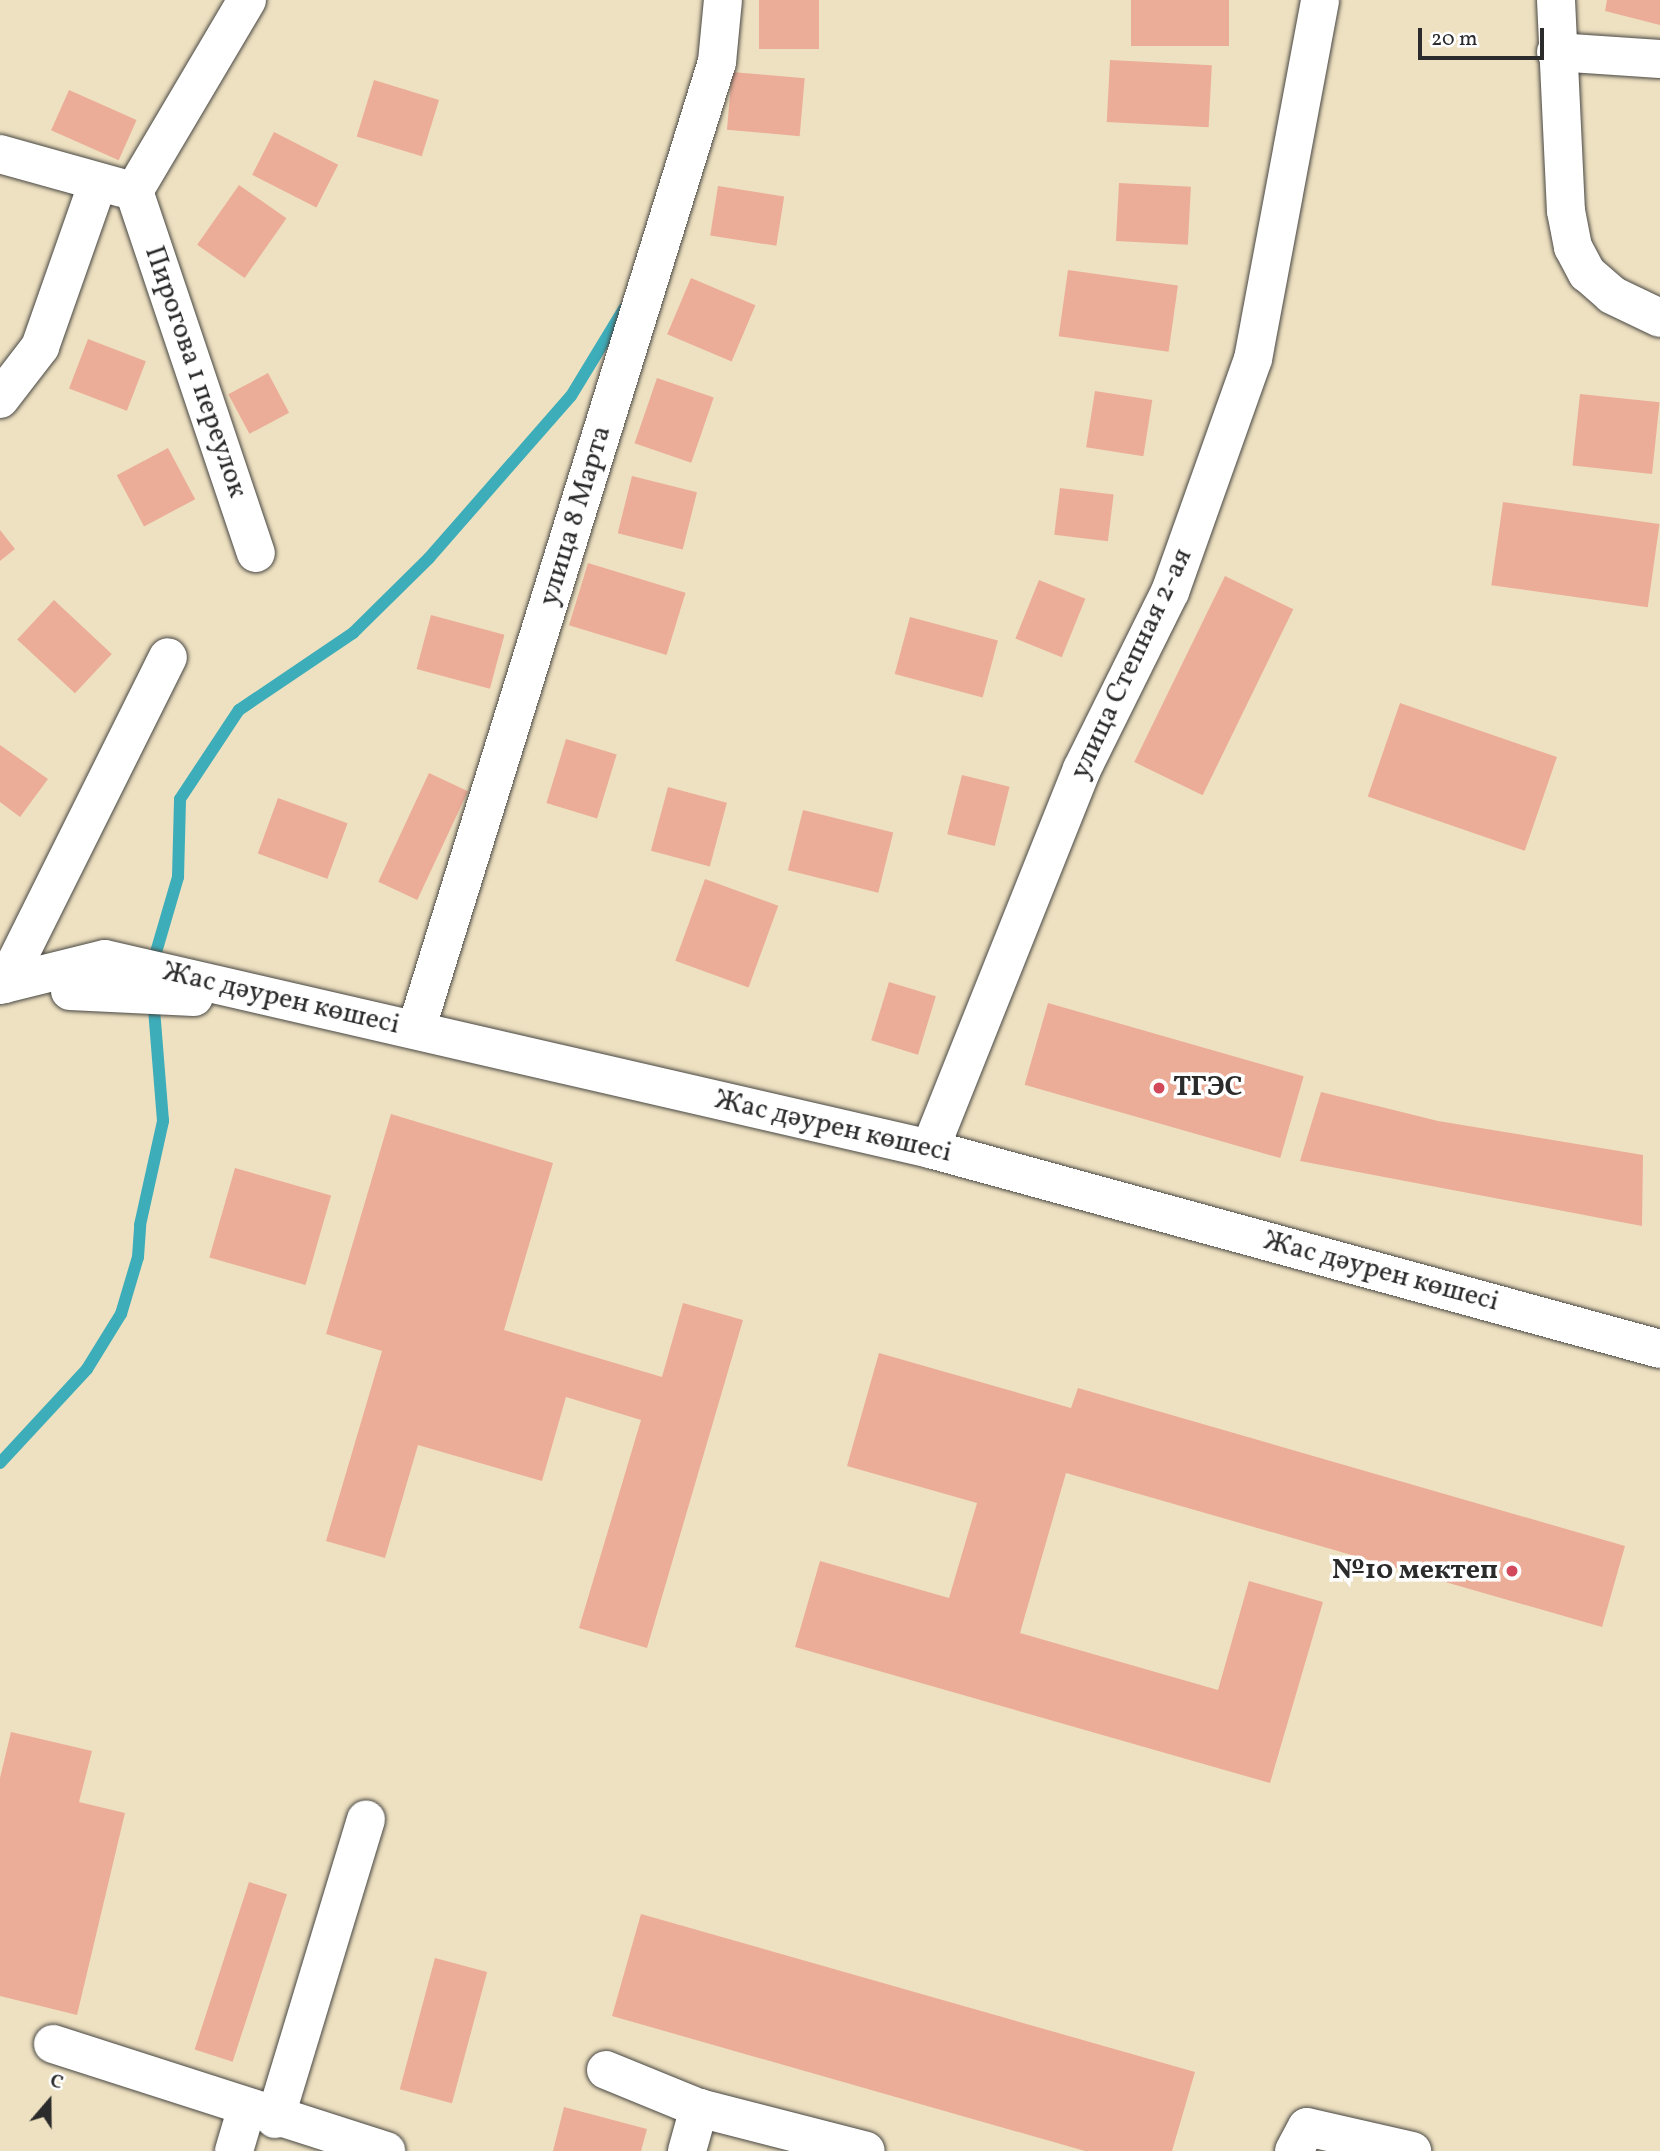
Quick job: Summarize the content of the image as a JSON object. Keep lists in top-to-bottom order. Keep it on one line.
{"streets":{"street":["Пирогова 1 переулок","улица 8 Марта","улица Степная 2-ая","Жас дәурен көшесі"]},"crossings":[["улица 8 Марта","Жас дәурен көшесі"],["улица Степная 2-ая","Жас дәурен көшесі"]],"places":["ТГЭС","№10 мектеп"],"scale_bar":"20 m","north":"top"}
